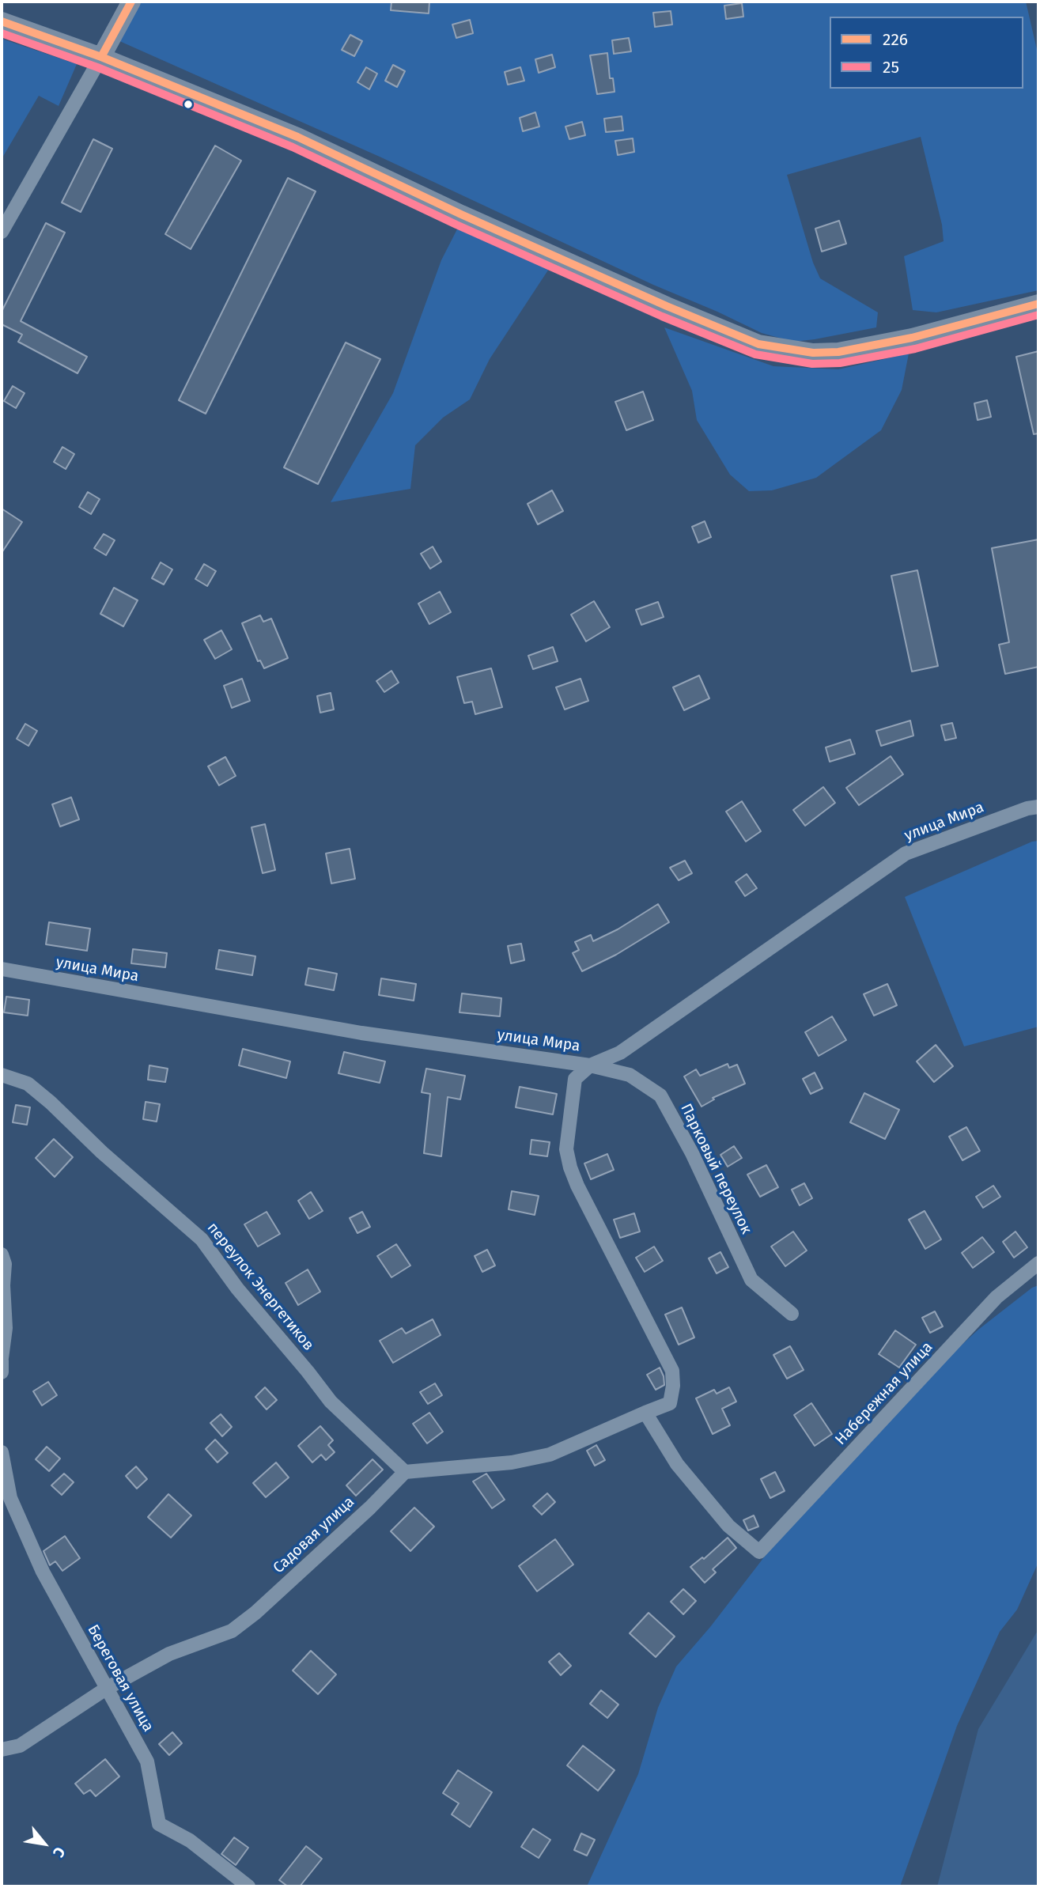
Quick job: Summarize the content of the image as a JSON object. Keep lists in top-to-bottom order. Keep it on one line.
{"streets":{"street":["улица Мира","Парковый переулок","переулок Энергетиков","Набережная улица","Садовая улица","Береговая улица"]},"crossings":[["улица Мира","Парковый переулок"],["переулок Энергетиков","Садовая улица"],["Садовая улица","Береговая улица"]],"lines":["transit line 226","transit line 25"],"legend":["226","25"],"north":"bottom right"}
